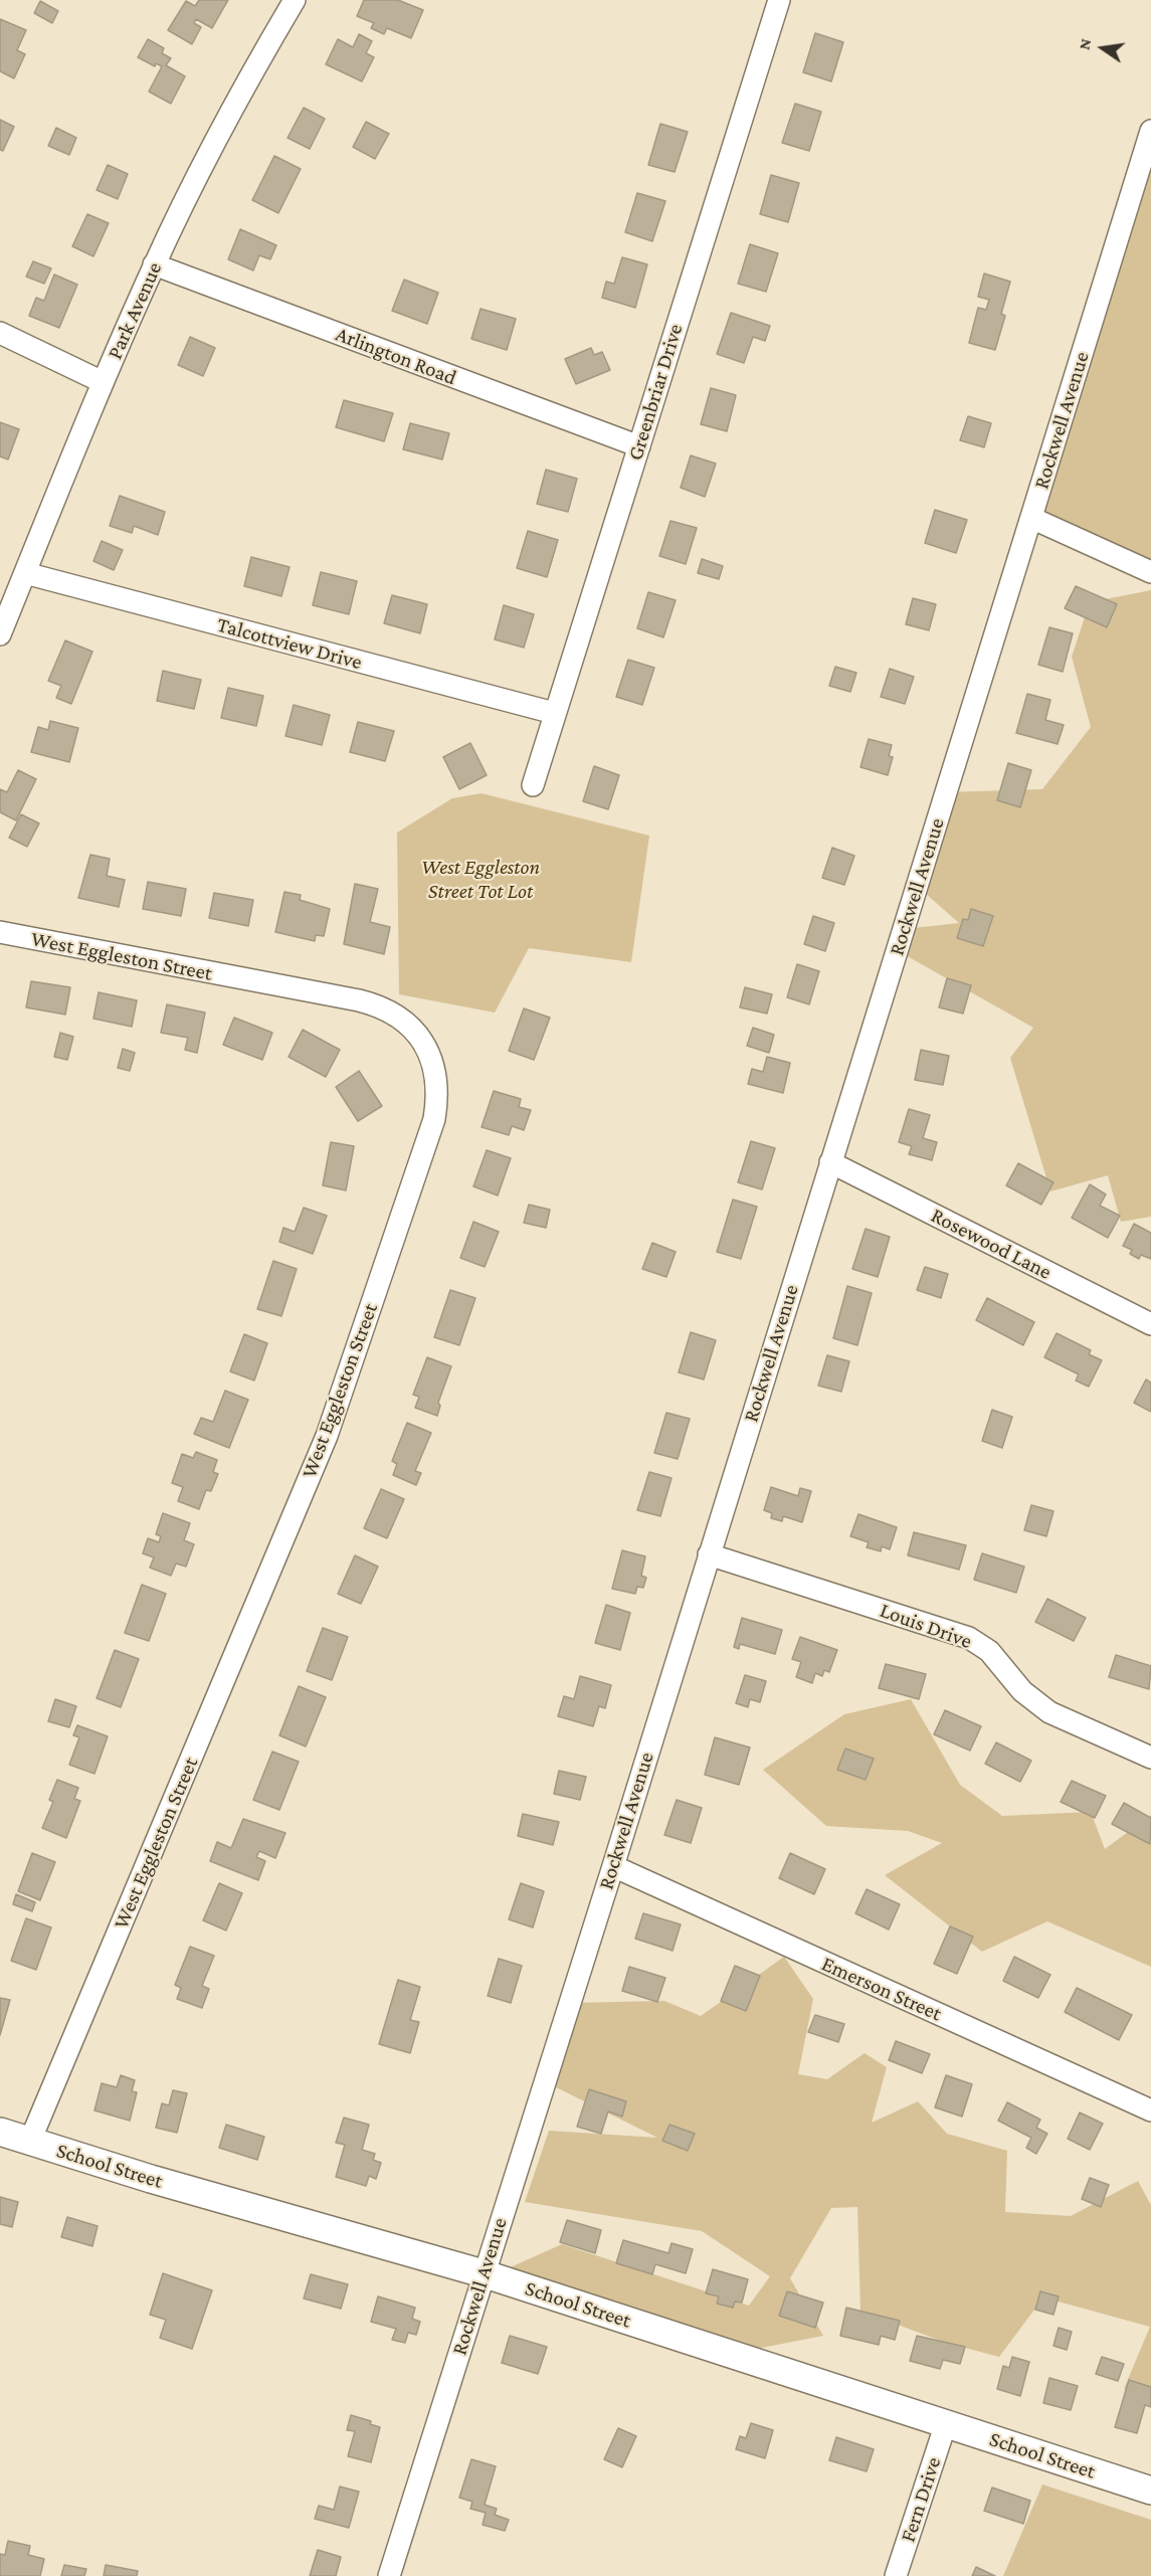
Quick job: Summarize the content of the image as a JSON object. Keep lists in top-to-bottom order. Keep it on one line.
{"streets":{"main road":["School Street"],"street":["Park Avenue","Arlington Road","Greenbriar Drive","Rockwell Avenue","Talcottview Drive","West Eggleston Street","Rosewood Lane","Louis Drive","Emerson Street","Fern Drive"]},"crossings":[["Park Avenue","Arlington Road"],["Park Avenue","Talcottview Drive"],["Arlington Road","Greenbriar Drive"],["Greenbriar Drive","Talcottview Drive"],["Rockwell Avenue","Rosewood Lane"],["Rockwell Avenue","Louis Drive"],["Rockwell Avenue","Emerson Street"],["Rockwell Avenue","School Street"],["West Eggleston Street","School Street"],["School Street","Fern Drive"]],"parks":["West Eggleston Street Tot Lot"],"north":"left"}
